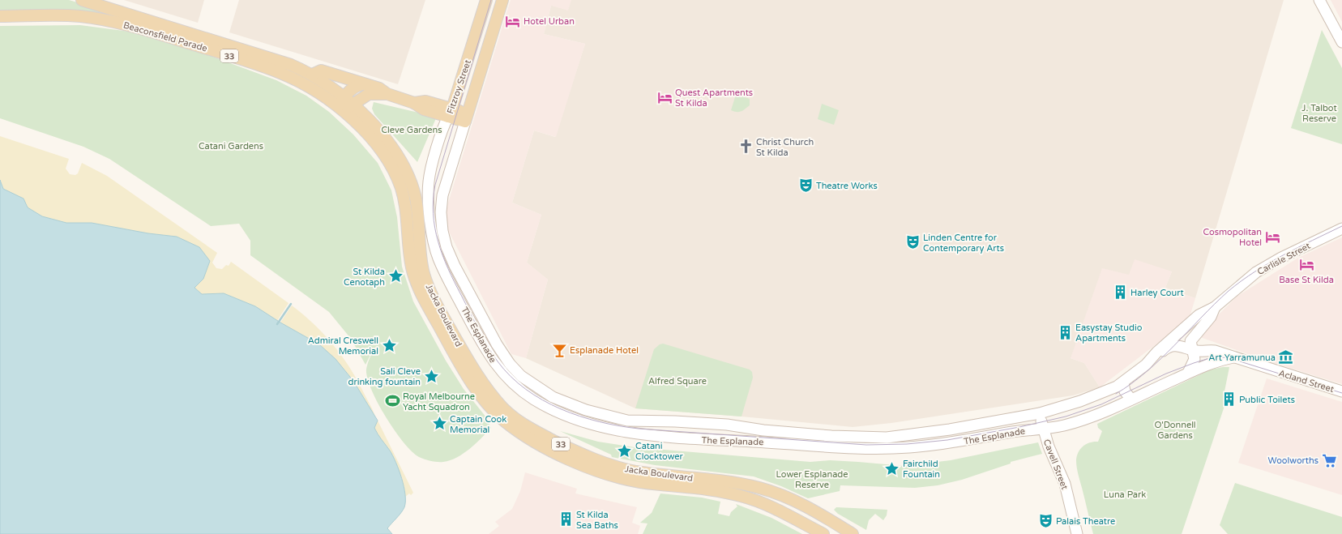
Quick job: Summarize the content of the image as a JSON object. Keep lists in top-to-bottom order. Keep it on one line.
{"streets":{"main road":["Beaconsfield Parade","33","Fitzroy Street","Jacka Boulevard"],"street":["Carlisle Street","The Esplanade","Acland Street","Cavell Street"]},"crossings":[["Beaconsfield Parade","Jacka Boulevard"],["Fitzroy Street","The Esplanade"],["Carlisle Street","The Esplanade"],["Carlisle Street","Acland Street"],["The Esplanade","Acland Street"],["The Esplanade","Cavell Street"]],"parks":["J. Talbot Reserve","Cleve Gardens","Catani Gardens","Alfred Square","O'Donnell Gardens","Lower Esplanade Reserve","Luna Park"],"places":{"hotel":["Hotel Urban","Quest Apartments St Kilda","Cosmopolitan Hotel","Base St Kilda"],"church":["Christ Church St Kilda"],"theatre":["Theatre Works","Linden Centre for Contemporary Arts","Palais Theatre"],"place":["St Kilda Cenotaph","Admiral Creswell Memorial","Sali Cleve drinking fountain","Captain Cook Memorial","Catani Clocktower","Fairchild Fountain"],"building":["Harley Court","Easystay Studio Apartments","Public Toilets","St Kilda Sea Baths"],"bar":["Esplanade Hotel"],"museum":["Art Yarramunua"],"sports":["Royal Melbourne Yacht Squadron"],"supermarket":["Woolworths"]}}
